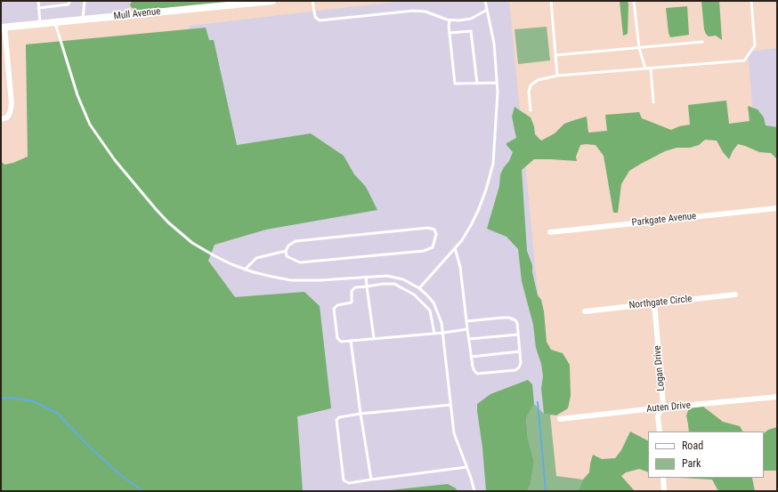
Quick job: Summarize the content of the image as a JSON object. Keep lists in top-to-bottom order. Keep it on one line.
{"streets":{"street":["Mull Avenue","Parkgate Avenue","Northgate Circle","Logan Drive","Auten Drive"]},"crossings":[["Northgate Circle","Logan Drive"],["Logan Drive","Auten Drive"]],"legend":["Road","Park"]}
